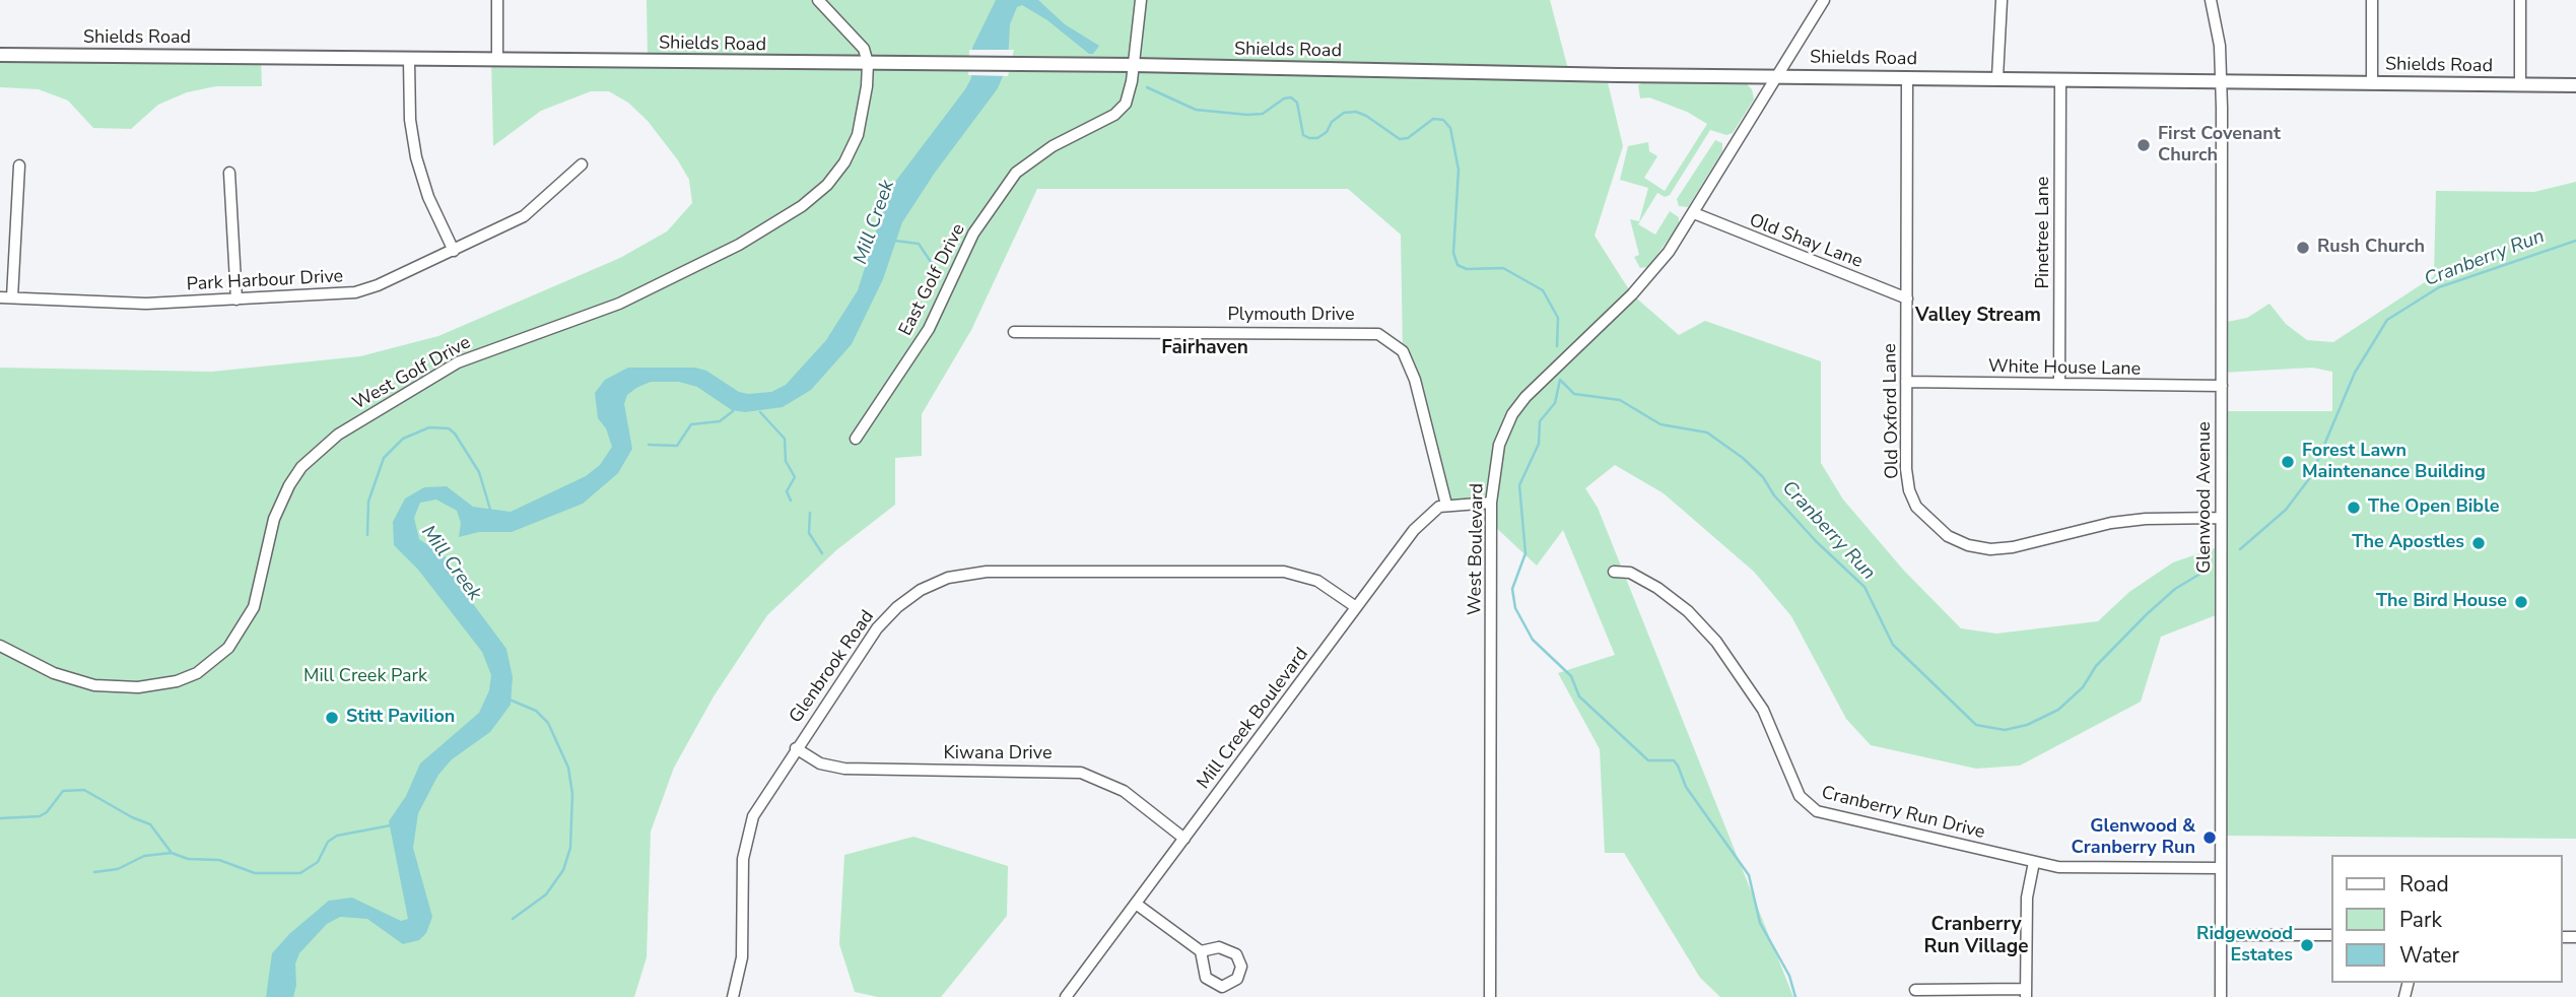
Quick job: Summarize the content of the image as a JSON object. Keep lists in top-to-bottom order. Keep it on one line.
{"streets":{"main road":["Shields Road"],"street":["Pinetree Lane","Old Shay Lane","East Golf Drive","Park Harbour Drive","Plymouth Drive","White House Lane","West Golf Drive","Old Oxford Lane","Glenwood Avenue","West Boulevard","Glenbrook Road","Mill Creek Boulevard","Kiwana Drive","Cranberry Run Drive"]},"crossings":[["Shields Road","Pinetree Lane"],["Shields Road","East Golf Drive"],["Shields Road","West Golf Drive"],["Shields Road","Old Oxford Lane"],["Shields Road","Glenwood Avenue"],["Shields Road","West Boulevard"],["Pinetree Lane","White House Lane"],["Old Shay Lane","Old Oxford Lane"],["Old Shay Lane","West Boulevard"],["Plymouth Drive","Mill Creek Boulevard"],["White House Lane","Old Oxford Lane"],["White House Lane","Glenwood Avenue"],["Old Oxford Lane","Glenwood Avenue"],["Glenwood Avenue","Cranberry Run Drive"],["Glenbrook Road","Mill Creek Boulevard"],["Glenbrook Road","Kiwana Drive"],["Mill Creek Boulevard","Kiwana Drive"]],"districts":["Valley Stream","Fairhaven","Cranberry Run Village"],"water":["Mill Creek","Cranberry Run"],"parks":["Mill Creek Park"],"places":["First Covenant Church","Rush Church","Forest Lawn Maintenance Building","The Open Bible","The Apostles","The Bird House","Stitt Pavilion","Glenwood & Cranberry Run","Ridgewood Estates"],"legend":["Road","Park","Water"]}
